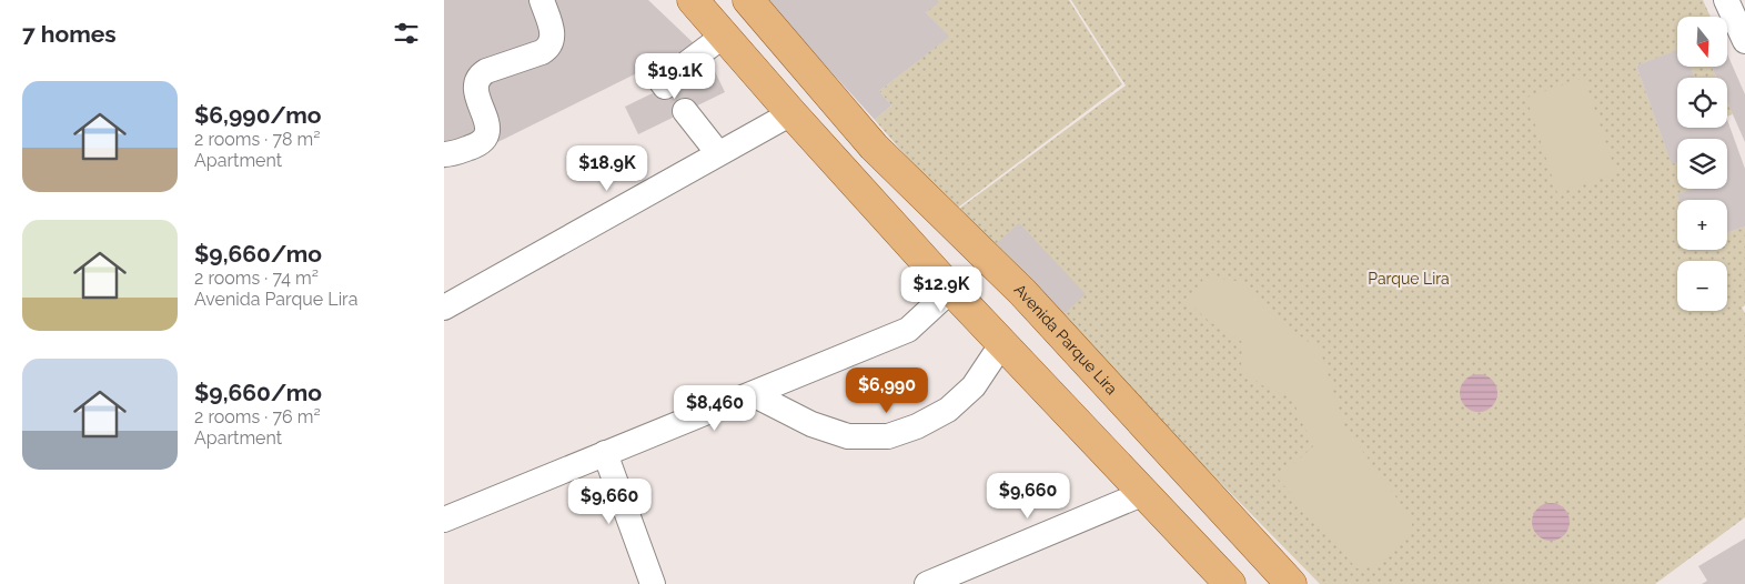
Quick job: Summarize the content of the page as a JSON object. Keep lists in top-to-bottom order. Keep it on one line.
{"streets":{"main road":["Avenida Parque Lira"]},"parks":["Parque Lira"],"north":"bottom","page":{"heading":"7 homes","map_buttons":["+","−"],"price":["$19.1K","$18.9K","$12.9K","$6,990","$8,460","$9,660","$9,660"],"list":[{"name":"$6,990/mo","note":"2 rooms · 78 m² · Apartment"},{"name":"$9,660/mo","note":"2 rooms · 74 m² · Avenida Parque Lira"},{"name":"$9,660/mo","note":"2 rooms · 76 m² · Apartment"}]}}
